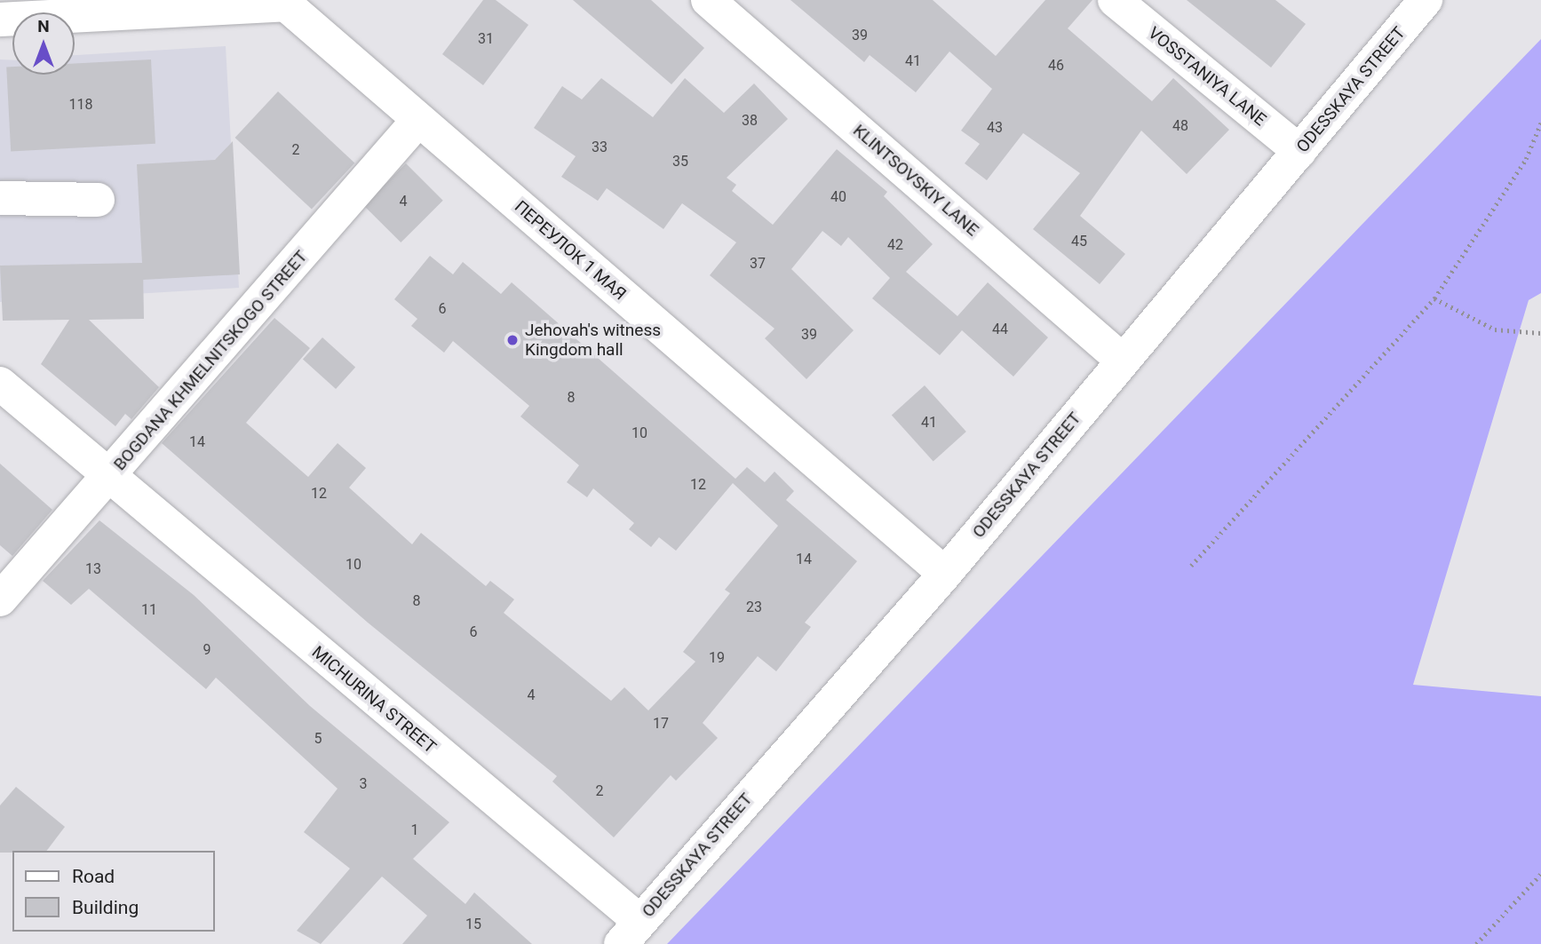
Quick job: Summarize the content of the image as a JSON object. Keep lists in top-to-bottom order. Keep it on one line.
{"streets":{"street":["VOSSTANIYA LANE","ODESSKAYA STREET","KLINTSOVSKIY LANE","ПЕРЕУЛОК 1 МАЯ","BOGDANA KHMELNITSKOGO STREET","MICHURINA STREET"]},"crossings":[["VOSSTANIYA LANE","ODESSKAYA STREET"],["ODESSKAYA STREET","KLINTSOVSKIY LANE"],["ODESSKAYA STREET","ПЕРЕУЛОК 1 МАЯ"],["ODESSKAYA STREET","MICHURINA STREET"],["ПЕРЕУЛОК 1 МАЯ","BOGDANA KHMELNITSKOGO STREET"],["BOGDANA KHMELNITSKOGO STREET","MICHURINA STREET"]],"places":["Jehovah's witness Kingdom hall"],"house_numbers":["39","31","41","46","118","38","48","43","33","2","35","40","4","45","42","37","6","44","39","8","41","10","14","12","12","14","10","13","8","23","11","6","9","19","4","17","5","3","2","1","15"],"legend":["Road","Building"],"north":"top"}
